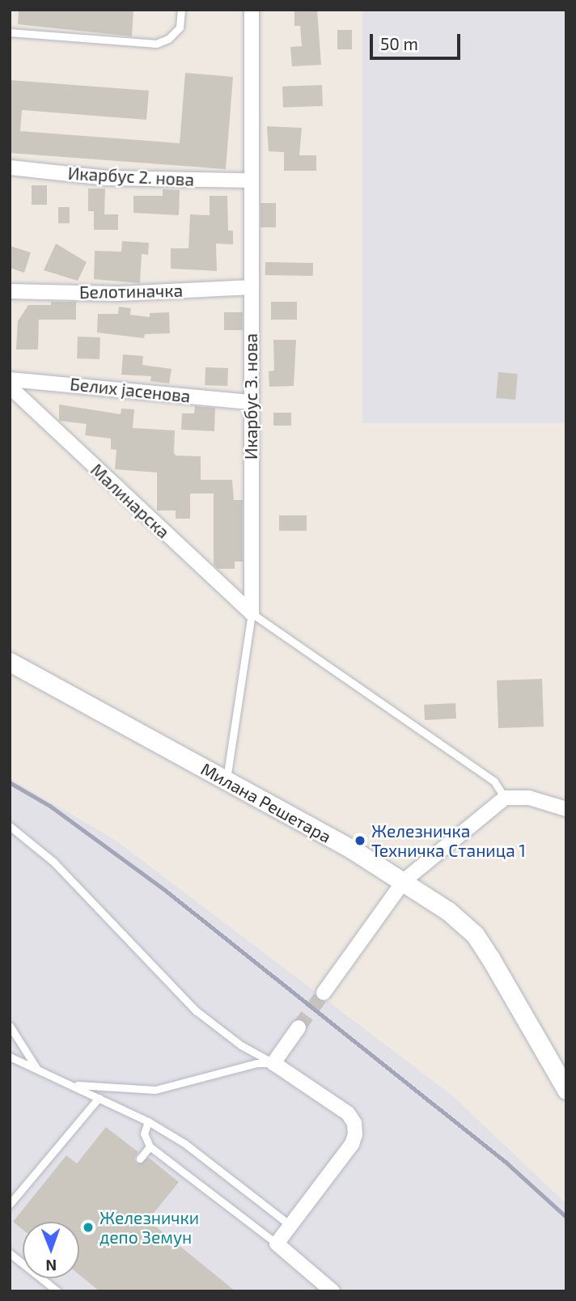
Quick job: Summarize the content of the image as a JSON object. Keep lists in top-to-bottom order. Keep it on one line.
{"streets":{"street":["Икарбус 2. нова","Белотиначка","Белих јасенова","Икарбус 3. нова","Малинарска","Милана Решетара"]},"crossings":[["Икарбус 2. нова","Икарбус 3. нова"],["Белотиначка","Икарбус 3. нова"],["Белих јасенова","Икарбус 3. нова"],["Икарбус 3. нова","Малинарска"],["Икарбус 3. нова","Милана Решетара"]],"places":["Железничка Техничка Станица 1","Железнички депо Земун"],"scale_bar":"50 m","north":"bottom"}
